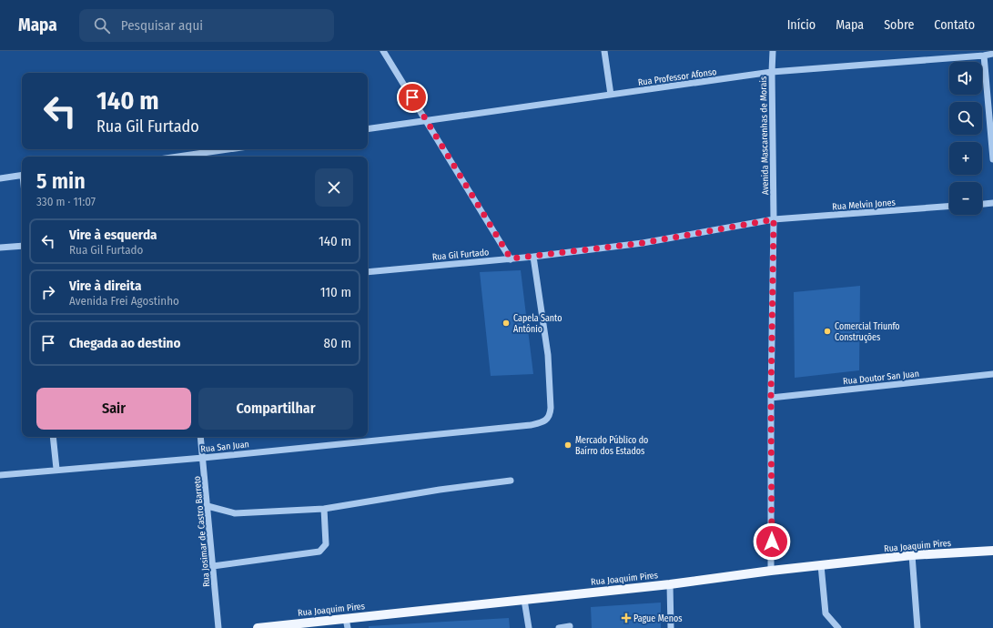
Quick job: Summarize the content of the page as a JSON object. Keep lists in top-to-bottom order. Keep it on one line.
{"streets":{"main road":["Rua Joaquim Pires"],"street":["Rua Professor Afonso","Avenida Mascarenhas de Morais","Rua Melvin Jones","Rua Gil Furtado","Rua Doutor San Juan","Rua San Juan","Rua Josimar de Castro Barreto"]},"crossings":[["Rua Professor Afonso","Avenida Mascarenhas de Morais"],["Avenida Mascarenhas de Morais","Rua Melvin Jones"],["Avenida Mascarenhas de Morais","Rua Gil Furtado"],["Avenida Mascarenhas de Morais","Rua Doutor San Juan"],["Avenida Mascarenhas de Morais","Rua Joaquim Pires"],["Rua Melvin Jones","Rua Gil Furtado"],["Rua Gil Furtado","Rua San Juan"],["Rua San Juan","Rua Josimar de Castro Barreto"]],"places":{"other":["Capela Santo Antônio","Comercial Triunfo Construções","Mercado Público do Baírro dos Estados"],"health":["Pague Menos"]},"page":{"header":"Mapa","search":"Pesquisar aqui","nav":["Início","Mapa","Sobre","Contato"],"map_buttons":["+","−"],"turn":["140 m","Rua Gil Furtado"],"heading":["5 min","330 m · 11:07"],"list":[{"name":"Vire à esquerda","note":"Rua Gil Furtado","value":"140 m"},{"name":"Vire à direita","note":"Avenida Frei Agostinho","value":"110 m"},{"name":"Chegada ao destino","value":"80 m"}],"buttons":["Sair","Compartilhar"]}}
